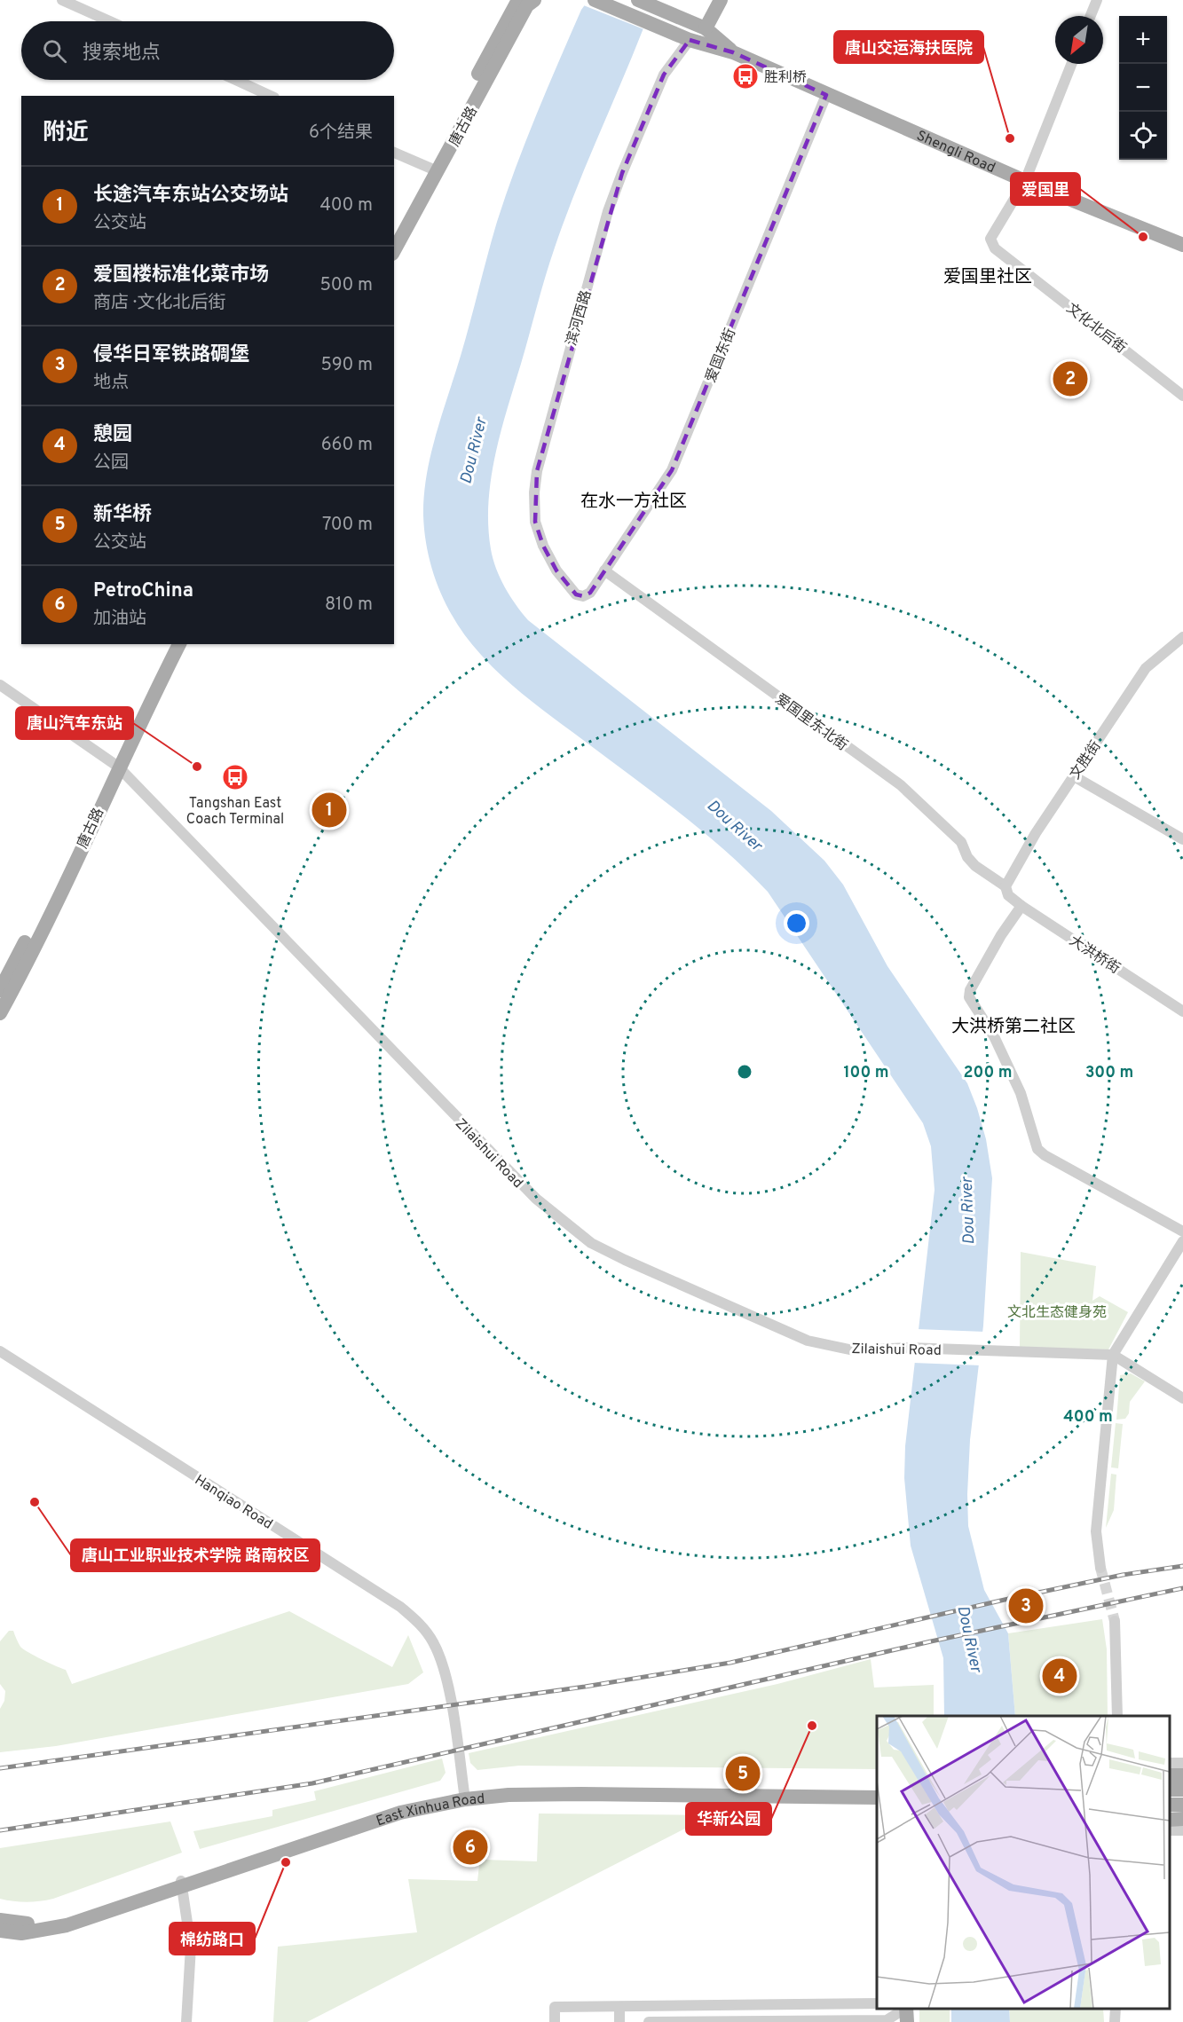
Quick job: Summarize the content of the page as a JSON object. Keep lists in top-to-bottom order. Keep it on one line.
{"streets":{"main road":["唐古路","Shengli Road","East Xinhua Road"],"street":["滨河西路","文化北后街","爱国东街","爱国里东北街","文胜街","大洪桥街","Zilaishui Road","Hanqiao Road"]},"crossings":[["唐古路","Zilaishui Road"],["Shengli Road","滨河西路"],["Shengli Road","文化北后街"],["Shengli Road","爱国东街"],["滨河西路","爱国东街"],["爱国东街","爱国里东北街"],["爱国里东北街","文胜街"],["爱国里东北街","大洪桥街"],["文胜街","大洪桥街"],["Hanqiao Road","East Xinhua Road"]],"districts":["爱国里社区","在水一方社区","大洪桥第二社区"],"water":["Dou River"],"parks":["文北生态健身苑"],"places":{"bus stop":["胜利桥","Tangshan East Coach Terminal"],"other":["唐山交运海扶医院","爱国里","唐山汽车东站","唐山工业职业技术学院 路南校区","华新公园","棉纺路口"]},"north":"bottom left","page":{"map_buttons":["+","−"],"search":"搜索地点","heading":["附近","6个结果"],"list":[{"mark":"1","name":"长途汽车东站公交场站","note":"公交站","value":"400 m"},{"mark":"2","name":"爱国楼标准化菜市场","note":"商店 · 文化北后街","value":"500 m"},{"mark":"3","name":"侵华日军铁路碉堡","note":"地点","value":"590 m"},{"mark":"4","name":"憩园","note":"公园","value":"660 m"},{"mark":"5","name":"新华桥","note":"公交站","value":"700 m"},{"mark":"6","name":"PetroChina","note":"加油站","value":"810 m"}],"pins":["2","1","3","4","5","6"]},"rings":["100 m","200 m","300 m","400 m"]}
